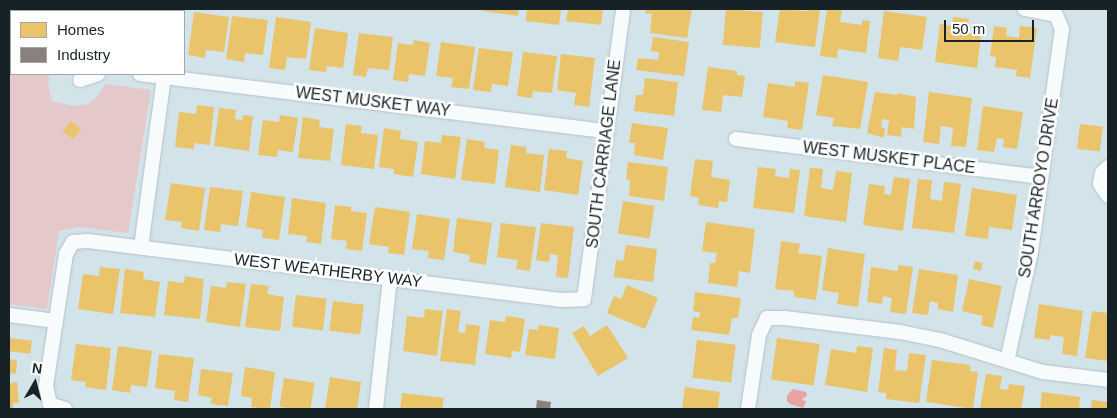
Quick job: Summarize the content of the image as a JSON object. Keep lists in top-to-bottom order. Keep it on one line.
{"streets":{"street":["WEST MUSKET WAY","SOUTH CARRIAGE LANE","WEST MUSKET PLACE","SOUTH ARROYO DRIVE","WEST WEATHERBY WAY"]},"crossings":[["WEST MUSKET WAY","SOUTH CARRIAGE LANE"],["SOUTH CARRIAGE LANE","WEST WEATHERBY WAY"],["WEST MUSKET PLACE","SOUTH ARROYO DRIVE"]],"legend":["Homes","Industry"],"scale_bar":"50 m","north":"top"}
